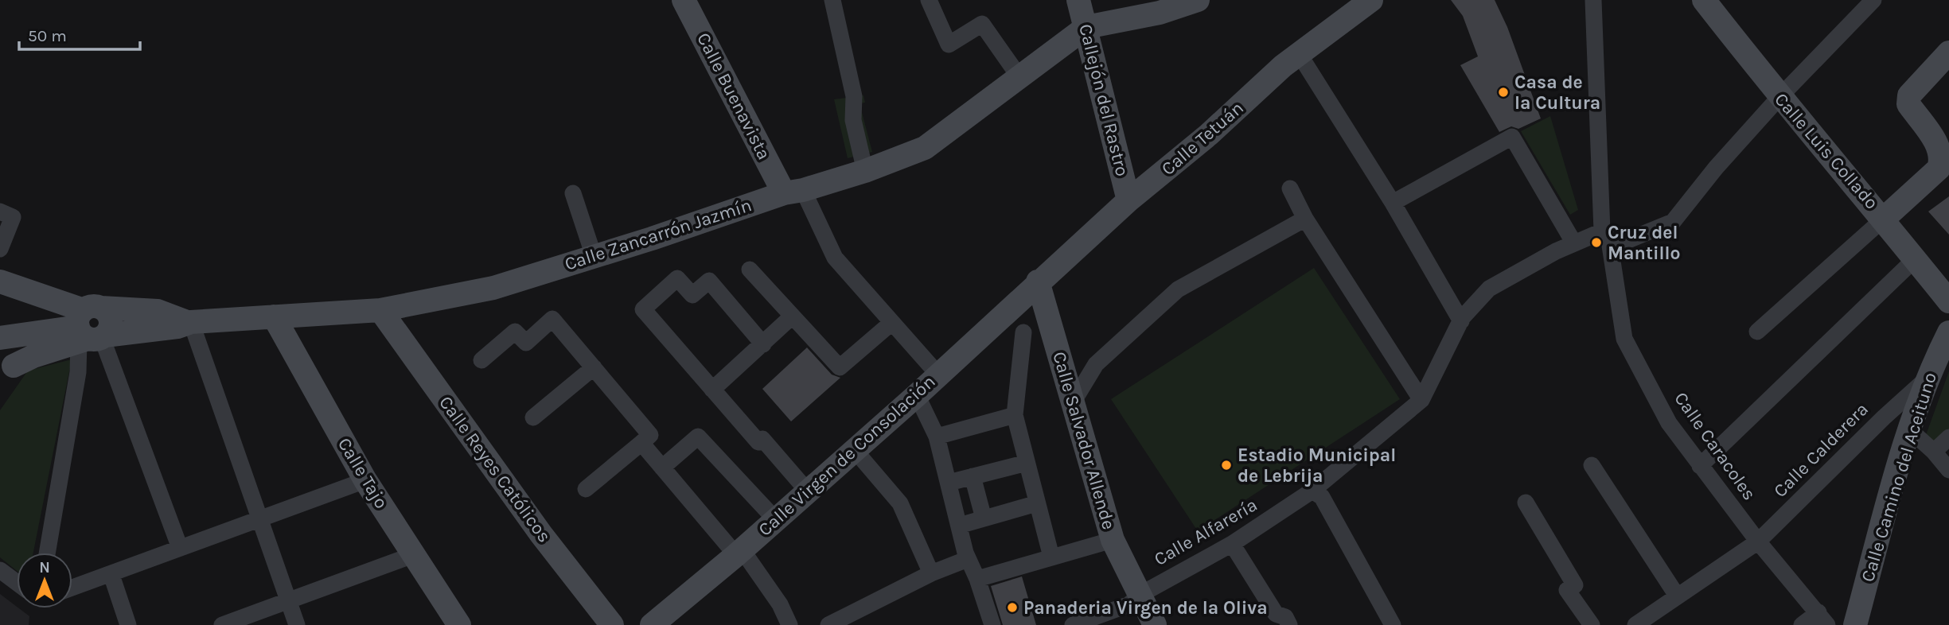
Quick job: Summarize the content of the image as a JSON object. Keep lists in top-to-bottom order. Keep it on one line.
{"streets":{"street":["Calle Buenavista","Callejón del Rastro","Calle Tetuán","Calle Luis Collado","Calle Zancarrón Jazmín","Calle Salvador Allende","Calle Caracoles","Calle Calderera","Calle Virgen de Consolación","Calle Reyes Católicos","Calle Tajo","Calle Camino del Aceituno","Calle Alfarería"]},"crossings":[["Calle Buenavista","Calle Zancarrón Jazmín"],["Callejón del Rastro","Calle Tetuán"],["Callejón del Rastro","Calle Zancarrón Jazmín"],["Calle Tetuán","Calle Salvador Allende"],["Calle Tetuán","Calle Virgen de Consolación"],["Calle Zancarrón Jazmín","Calle Reyes Católicos"],["Calle Zancarrón Jazmín","Calle Tajo"],["Calle Salvador Allende","Calle Virgen de Consolación"],["Calle Salvador Allende","Calle Alfarería"],["Calle Caracoles","Calle Calderera"],["Calle Calderera","Calle Camino del Aceituno"]],"places":["Casa de la Cultura","Cruz del Mantillo","Estadio Municipal de Lebrija","Panaderia Virgen de la Oliva"],"scale_bar":"50 m","north":"top"}
